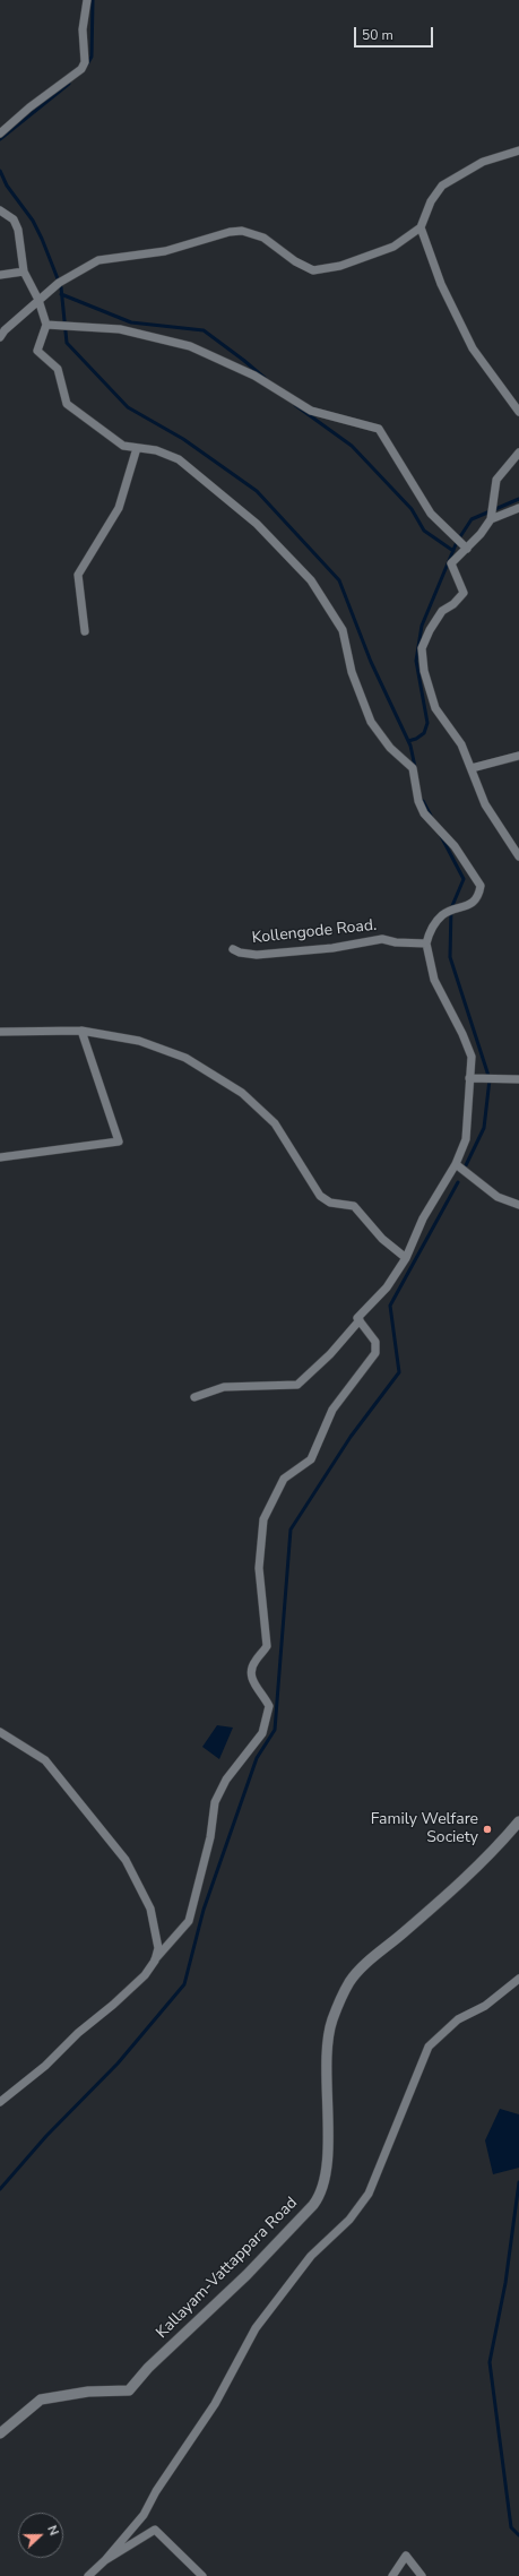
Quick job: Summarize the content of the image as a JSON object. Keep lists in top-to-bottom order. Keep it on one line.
{"streets":{"street":["Kollengode Road.","Kallayam-Vattappara Road"]},"places":["Family Welfare Society"],"scale_bar":"50 m","north":"right"}
